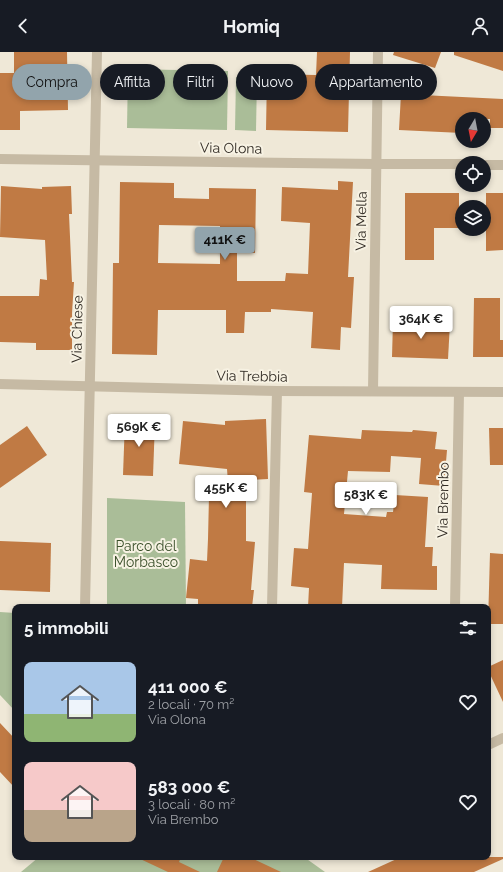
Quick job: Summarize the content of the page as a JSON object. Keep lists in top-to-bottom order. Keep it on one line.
{"streets":{"street":["Via Olona","Via Mella","Via Chiese","Via Trebbia","Via Brembo"]},"crossings":[["Via Olona","Via Mella"],["Via Olona","Via Chiese"],["Via Mella","Via Trebbia"],["Via Chiese","Via Trebbia"],["Via Trebbia","Via Brembo"]],"parks":["Parco del Morbasco"],"north":"bottom","page":{"header":"Homiq","chip":["Compra","Affitta","Filtri","Nuovo","Appartamento"],"price":["411K €","364K €","569K €","455K €","583K €"],"heading":"5 immobili","list":[{"name":"411 000 €","note":"2 locali · 70 m² · Via Olona"},{"name":"583 000 €","note":"3 locali · 80 m² · Via Brembo"}]}}
